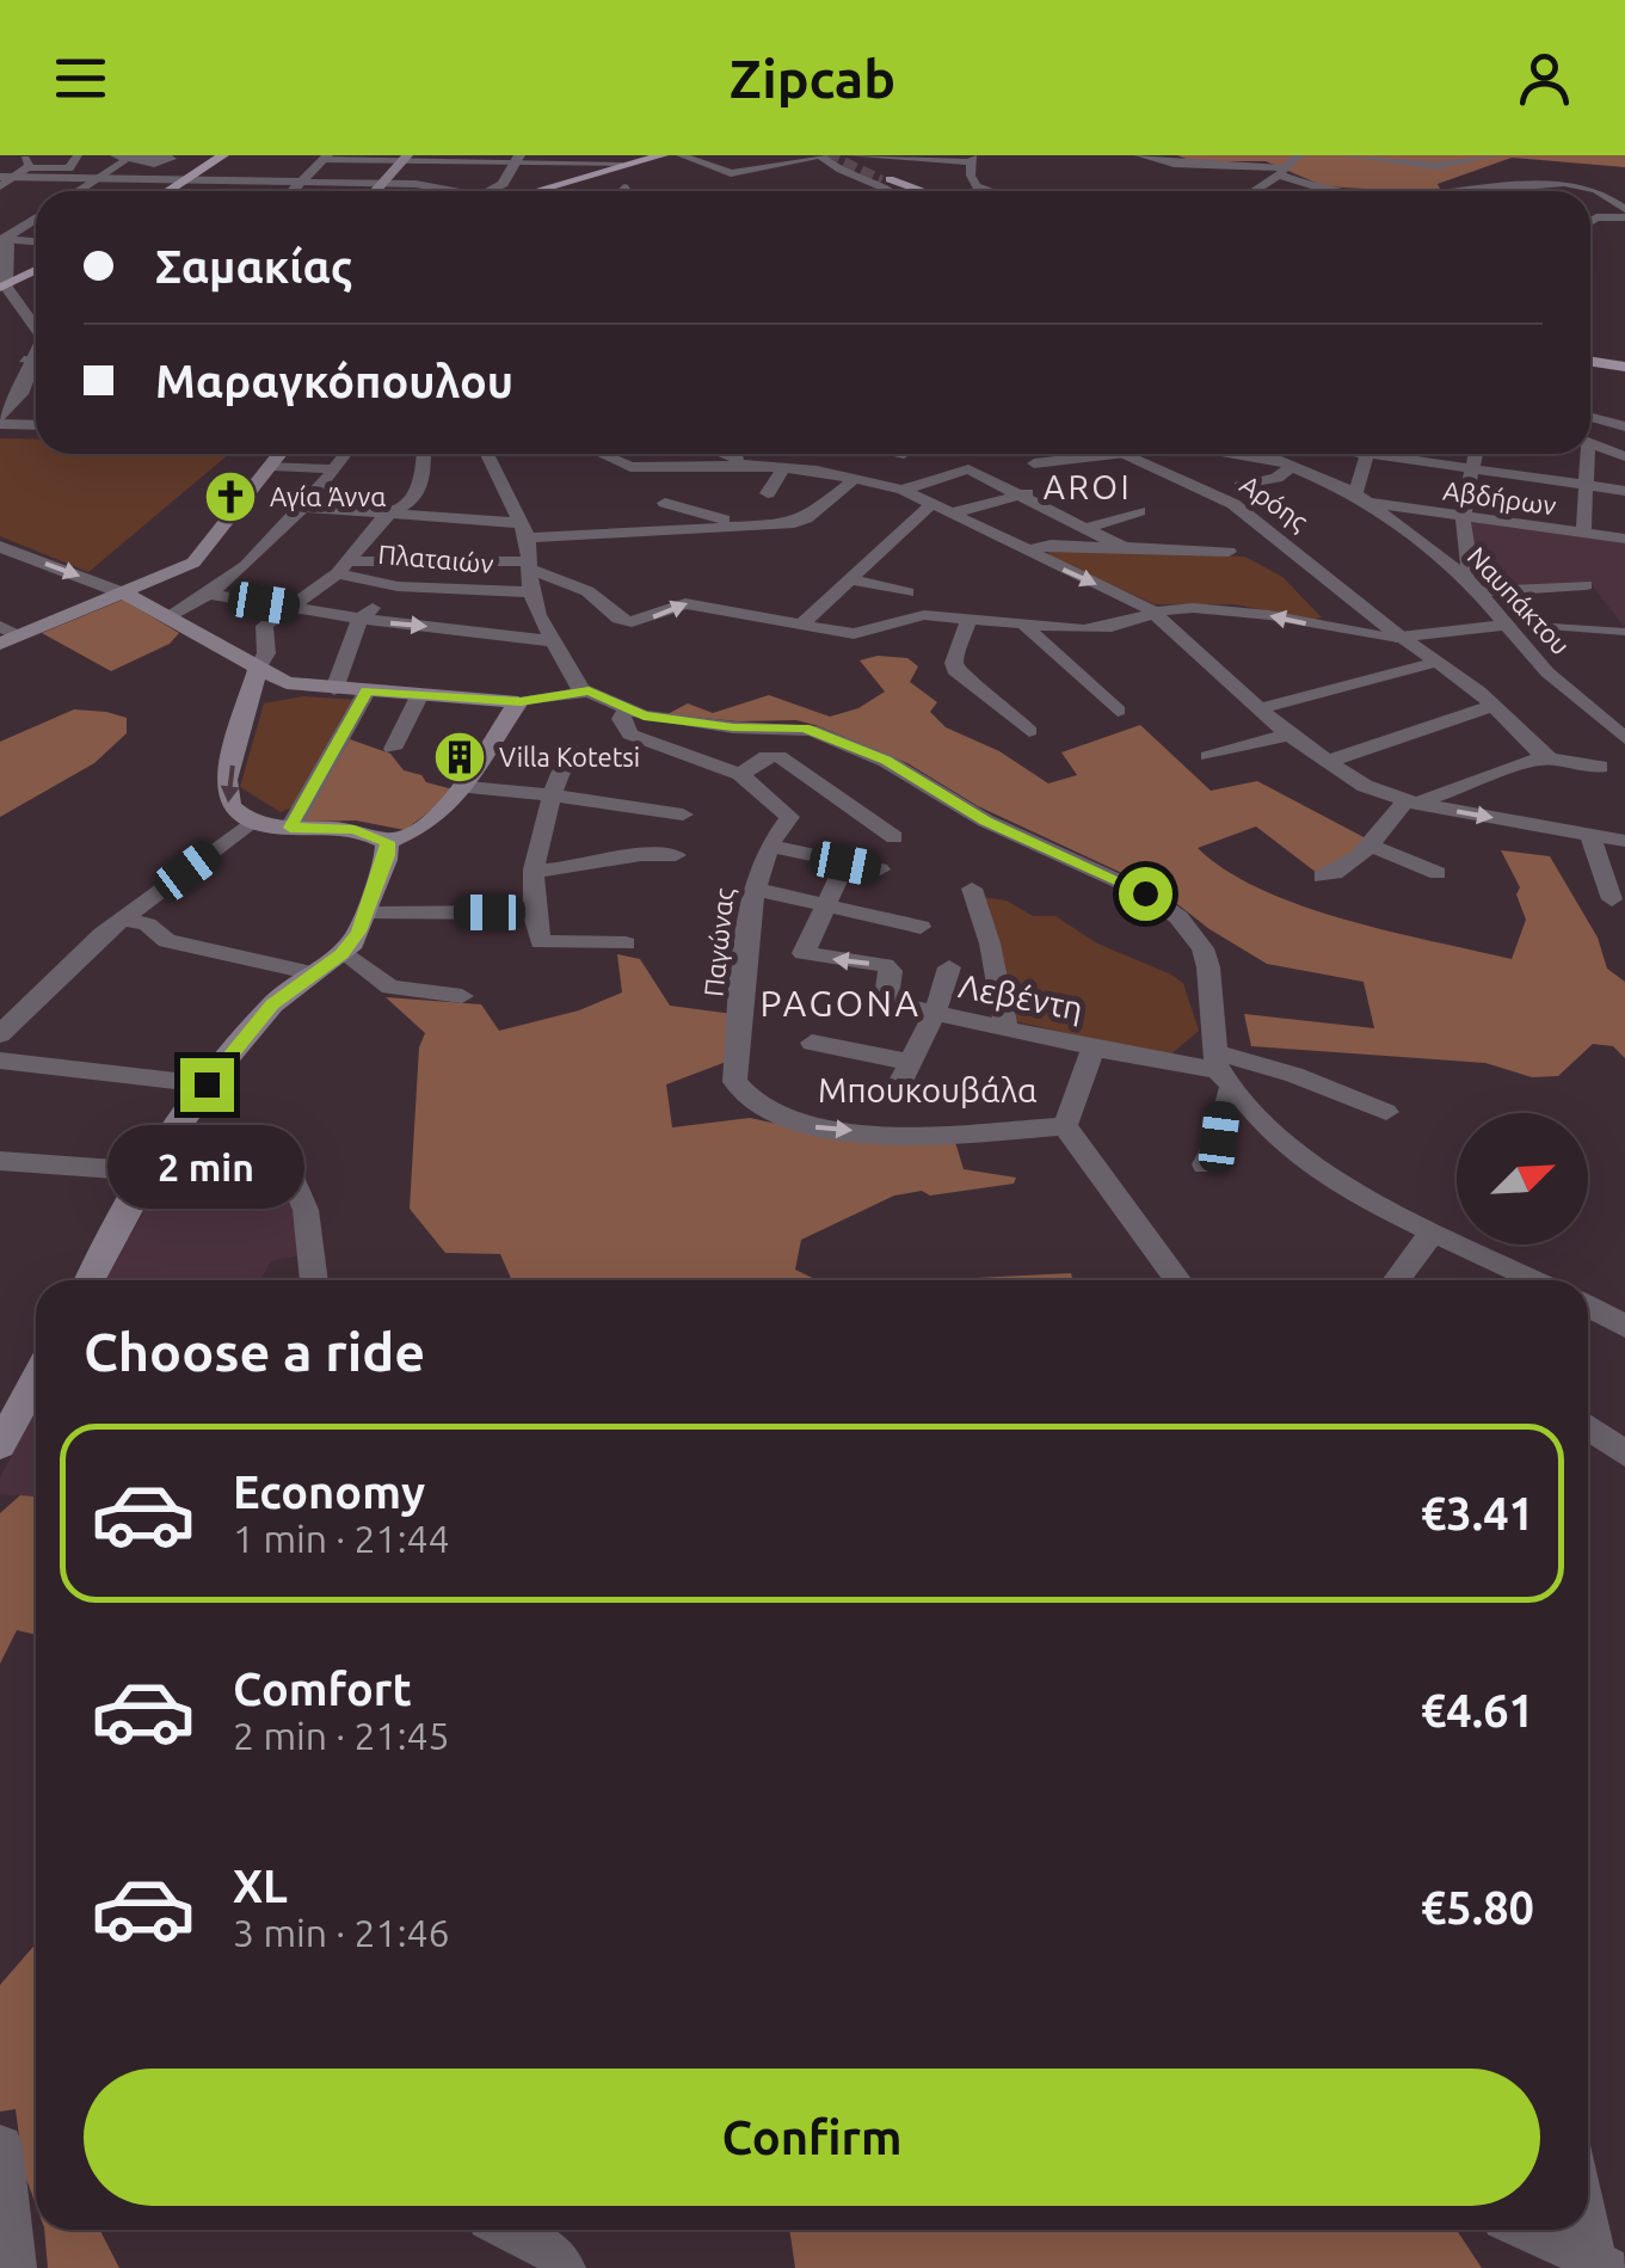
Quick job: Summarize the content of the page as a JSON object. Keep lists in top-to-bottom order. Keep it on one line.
{"streets":{"street":["Αβδήρων","Αρόης","Πλαταιών","Ναυπάκτου","Παγώνας","Λεβέντη","Μπουκουβάλα"]},"crossings":[["Αβδήρων","Ναυπάκτου"],["Παγώνας","Μπουκουβάλα"]],"districts":["AROI","PAGONA"],"places":{"church":["Αγία Άννα"],"building":["Villa Kotetsi"]},"north":"top right","page":{"header":"Zipcab","banner":["Σαμακίας","Μαραγκόπουλου"],"bubble":"2 min","heading":"Choose a ride","list":[{"name":"Economy","note":"1 min · 21:44","value":"€3.41"},{"name":"Comfort","note":"2 min · 21:45","value":"€4.61"},{"name":"XL","note":"3 min · 21:46","value":"€5.80"}],"buttons":"Confirm"}}
